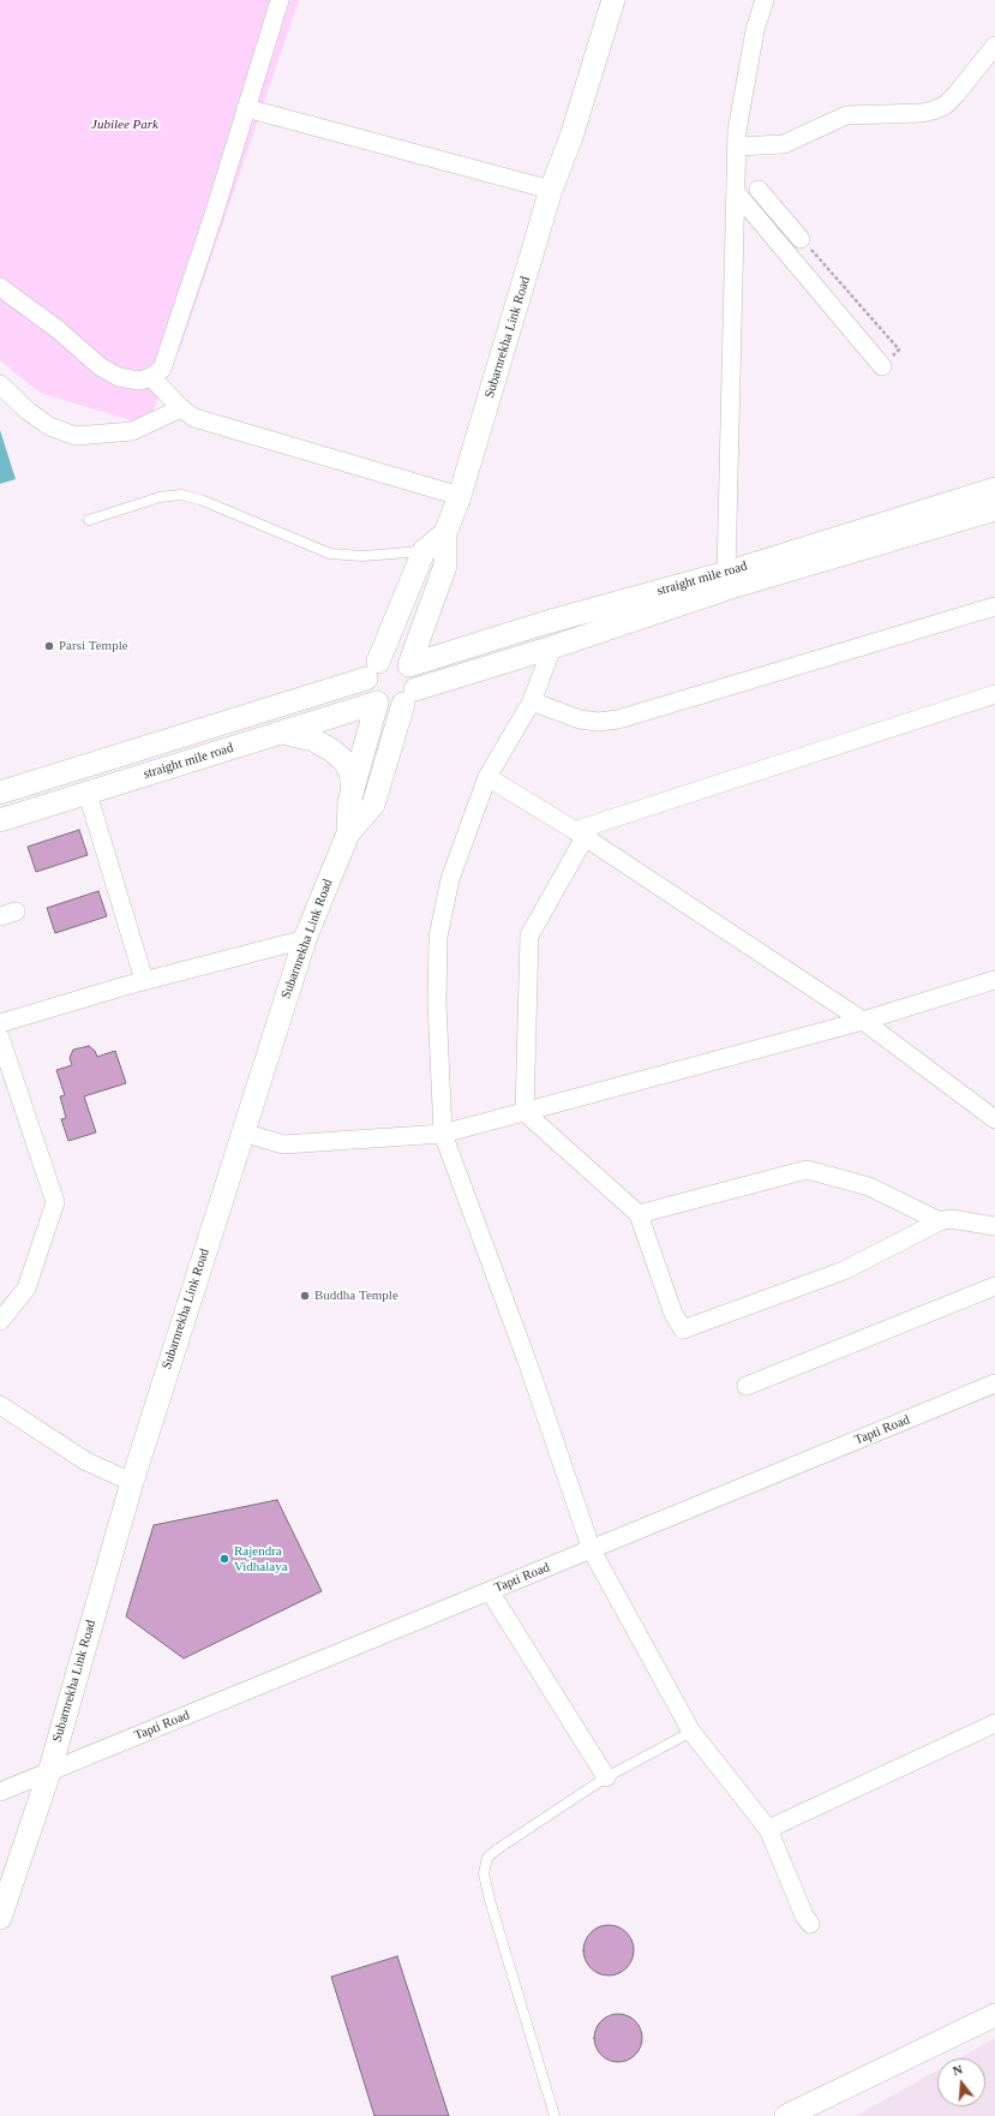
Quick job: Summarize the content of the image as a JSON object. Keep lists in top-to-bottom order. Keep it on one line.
{"streets":{"street":["Subarnrekha Link Road","straight mile road","Tapti Road"]},"crossings":[["Subarnrekha Link Road","straight mile road"],["Subarnrekha Link Road","Tapti Road"]],"parks":["Jubilee Park"],"places":["Parsi Temple","Buddha Temple","Rajendra Vidhalaya"],"north":"top"}
